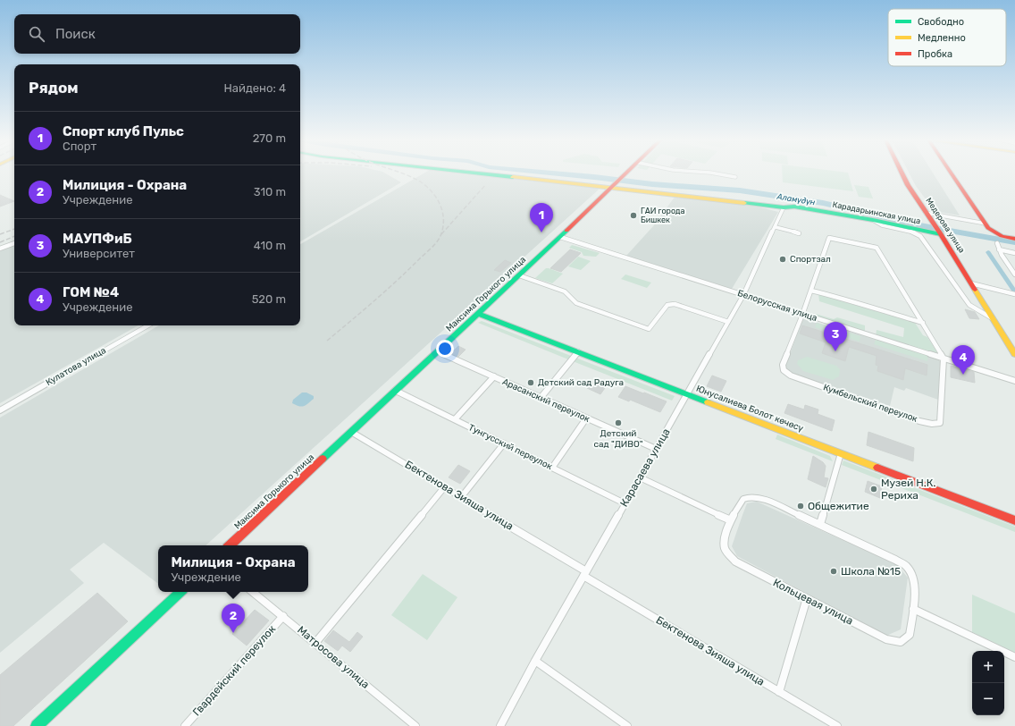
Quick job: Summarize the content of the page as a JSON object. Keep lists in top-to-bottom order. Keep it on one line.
{"streets":{"main road":["Карадарьинская улица","Медерова улица","Максима Горького улица","Юнусалиева Болот көчөсү"],"street":["Белорусская улица","Кулатова улица","Арасанский переулок","Кумбельский переулок","Тунгусский переулок","Карасаева улица","Бектенова Зияша улица","Кольцевая улица","Матросова улица","Гвардейский переулок"]},"crossings":[["Карадарьинская улица","Медерова улица"],["Карадарьинская улица","Максима Горького улица"],["Карадарьинская улица","Карасаева улица"],["Максима Горького улица","Белорусская улица"],["Максима Горького улица","Арасанский переулок"],["Максима Горького улица","Юнусалиева Болот көчөсү"],["Максима Горького улица","Тунгусский переулок"],["Максима Горького улица","Бектенова Зияша улица"],["Белорусская улица","Кумбельский переулок"],["Белорусская улица","Карасаева улица"],["Арасанский переулок","Карасаева улица"],["Юнусалиева Болот көчөсү","Карасаева улица"],["Тунгусский переулок","Карасаева улица"],["Карасаева улица","Бектенова Зияша улица"],["Матросова улица","Гвардейский переулок"]],"water":["Аламүдүн"],"places":["ГАИ города Бишкек","Спортзал","Детский сад Радуга","Детский сад \"ДИВО\"","Музей Н.К. Рериха","Общежитие","Школа №15"],"legend":["Свободно","Медленно","Пробка"],"page":{"search":"Поиск","heading":["Рядом","Найдено: 4"],"list":[{"mark":"1","name":"Спорт клуб Пульс","note":"Спорт","value":"270 m"},{"mark":"2","name":"Милиция - Охрана","note":"Учреждение","value":"310 m"},{"mark":"3","name":"МАУПФиБ","note":"Университет","value":"410 m"},{"mark":"4","name":"ГОМ №4","note":"Учреждение","value":"520 m"}],"pins":["1","3","4","2"],"popup":["Милиция - Охрана","Учреждение"],"map_buttons":["+","−"]}}
